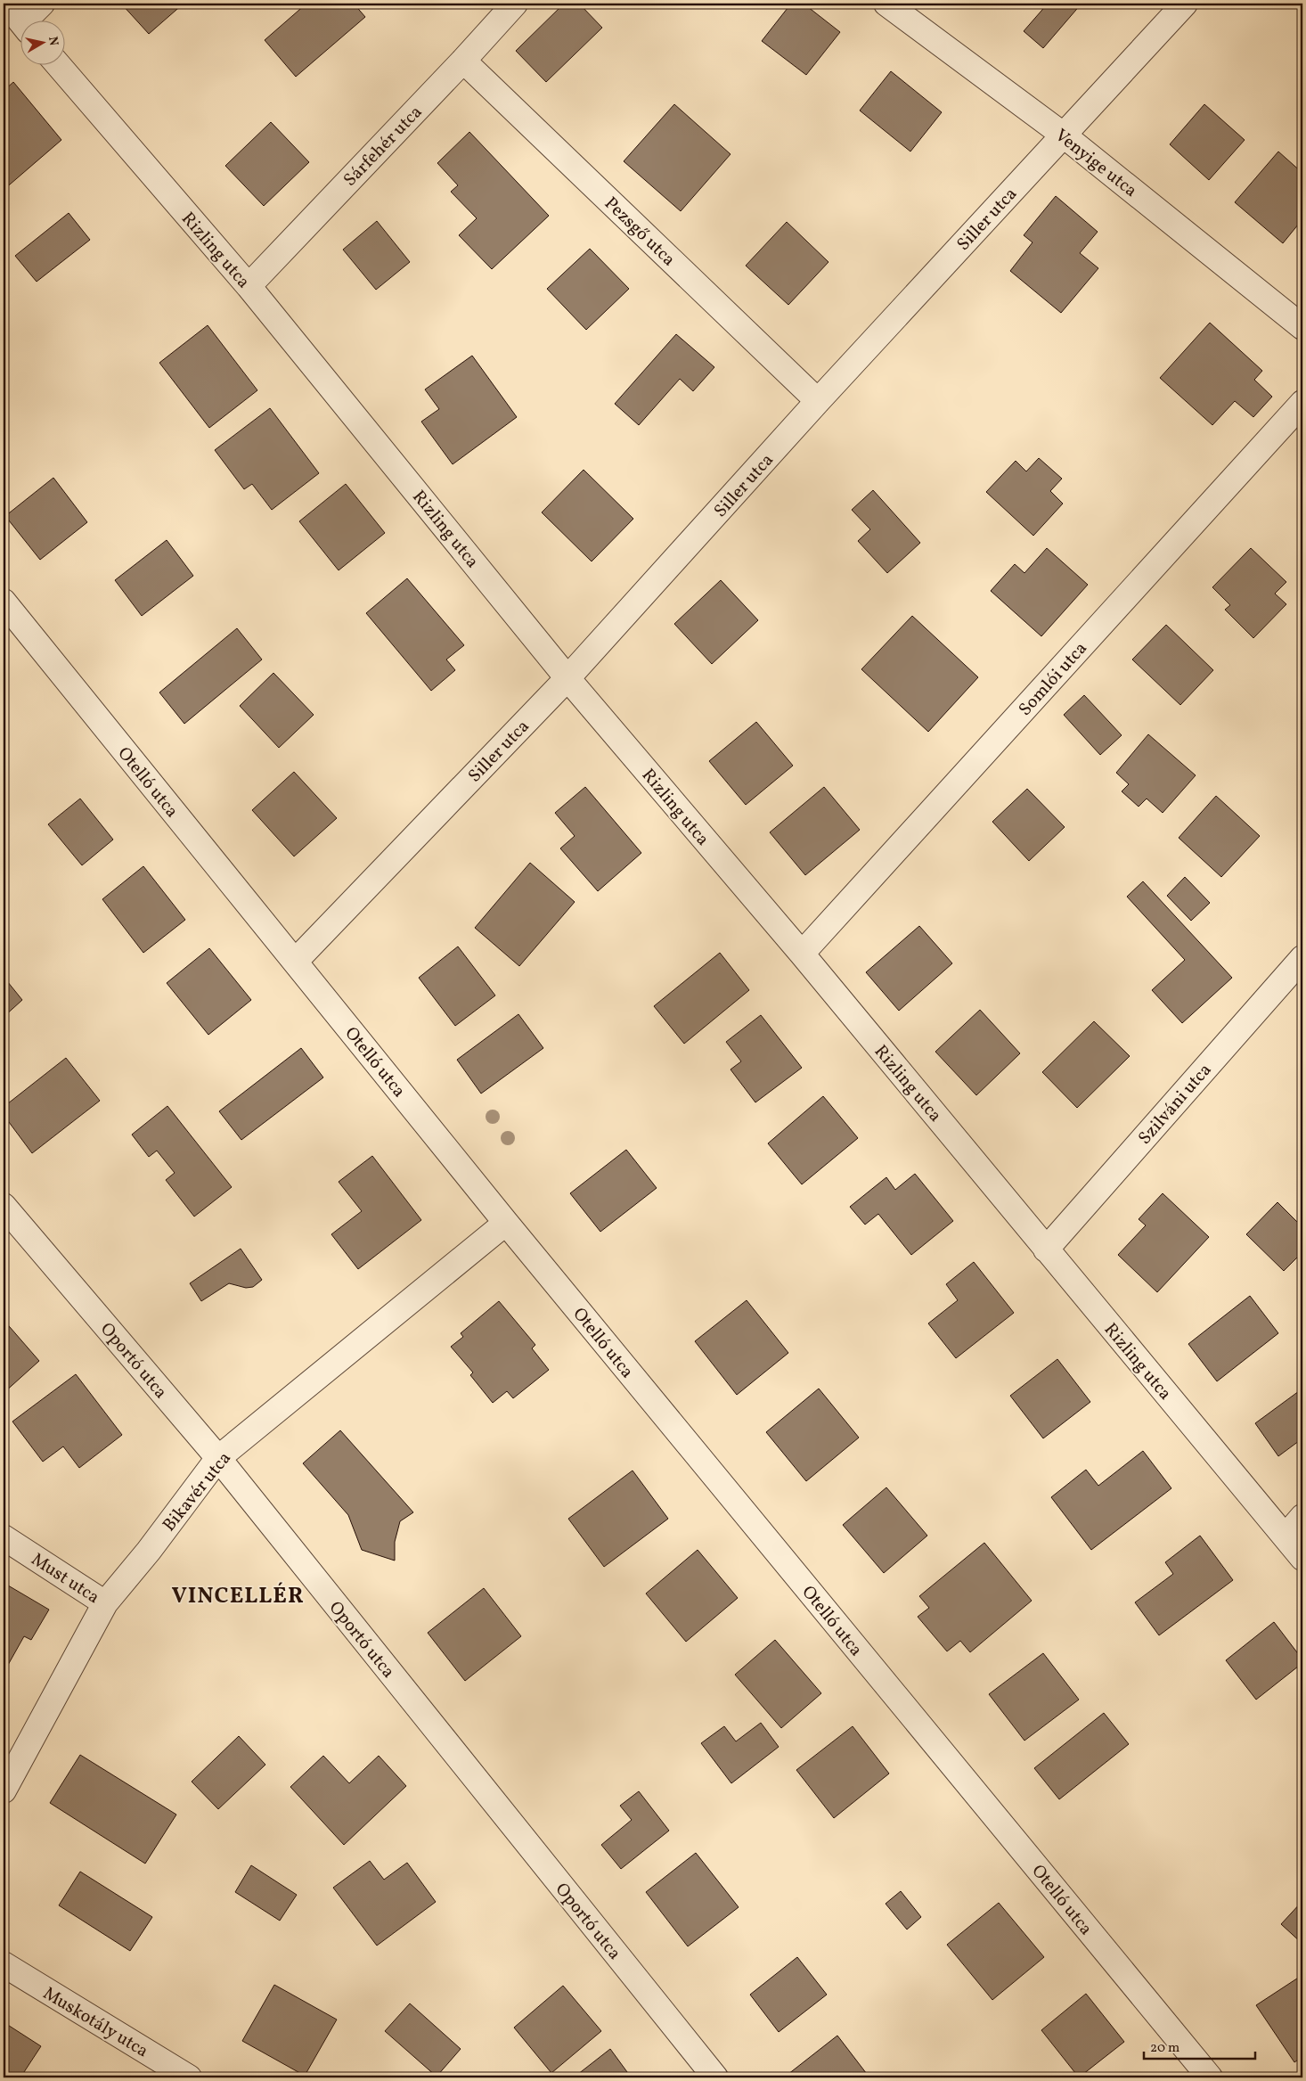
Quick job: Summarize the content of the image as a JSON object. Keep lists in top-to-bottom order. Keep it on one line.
{"streets":{"street":["Sárfehér utca","Venyige utca","Siller utca","Pezsgő utca","Rizling utca","Somlói utca","Otelló utca","Szilváni utca","Oportó utca","Bikavér utca","Must utca","Muskotály utca"]},"crossings":[["Sárfehér utca","Pezsgő utca"],["Sárfehér utca","Rizling utca"],["Venyige utca","Siller utca"],["Siller utca","Pezsgő utca"],["Siller utca","Rizling utca"],["Siller utca","Otelló utca"],["Rizling utca","Somlói utca"],["Rizling utca","Szilváni utca"],["Otelló utca","Bikavér utca"],["Oportó utca","Bikavér utca"],["Bikavér utca","Must utca"]],"districts":["VINCELLÉR"],"scale_bar":"20 m","north":"right"}
